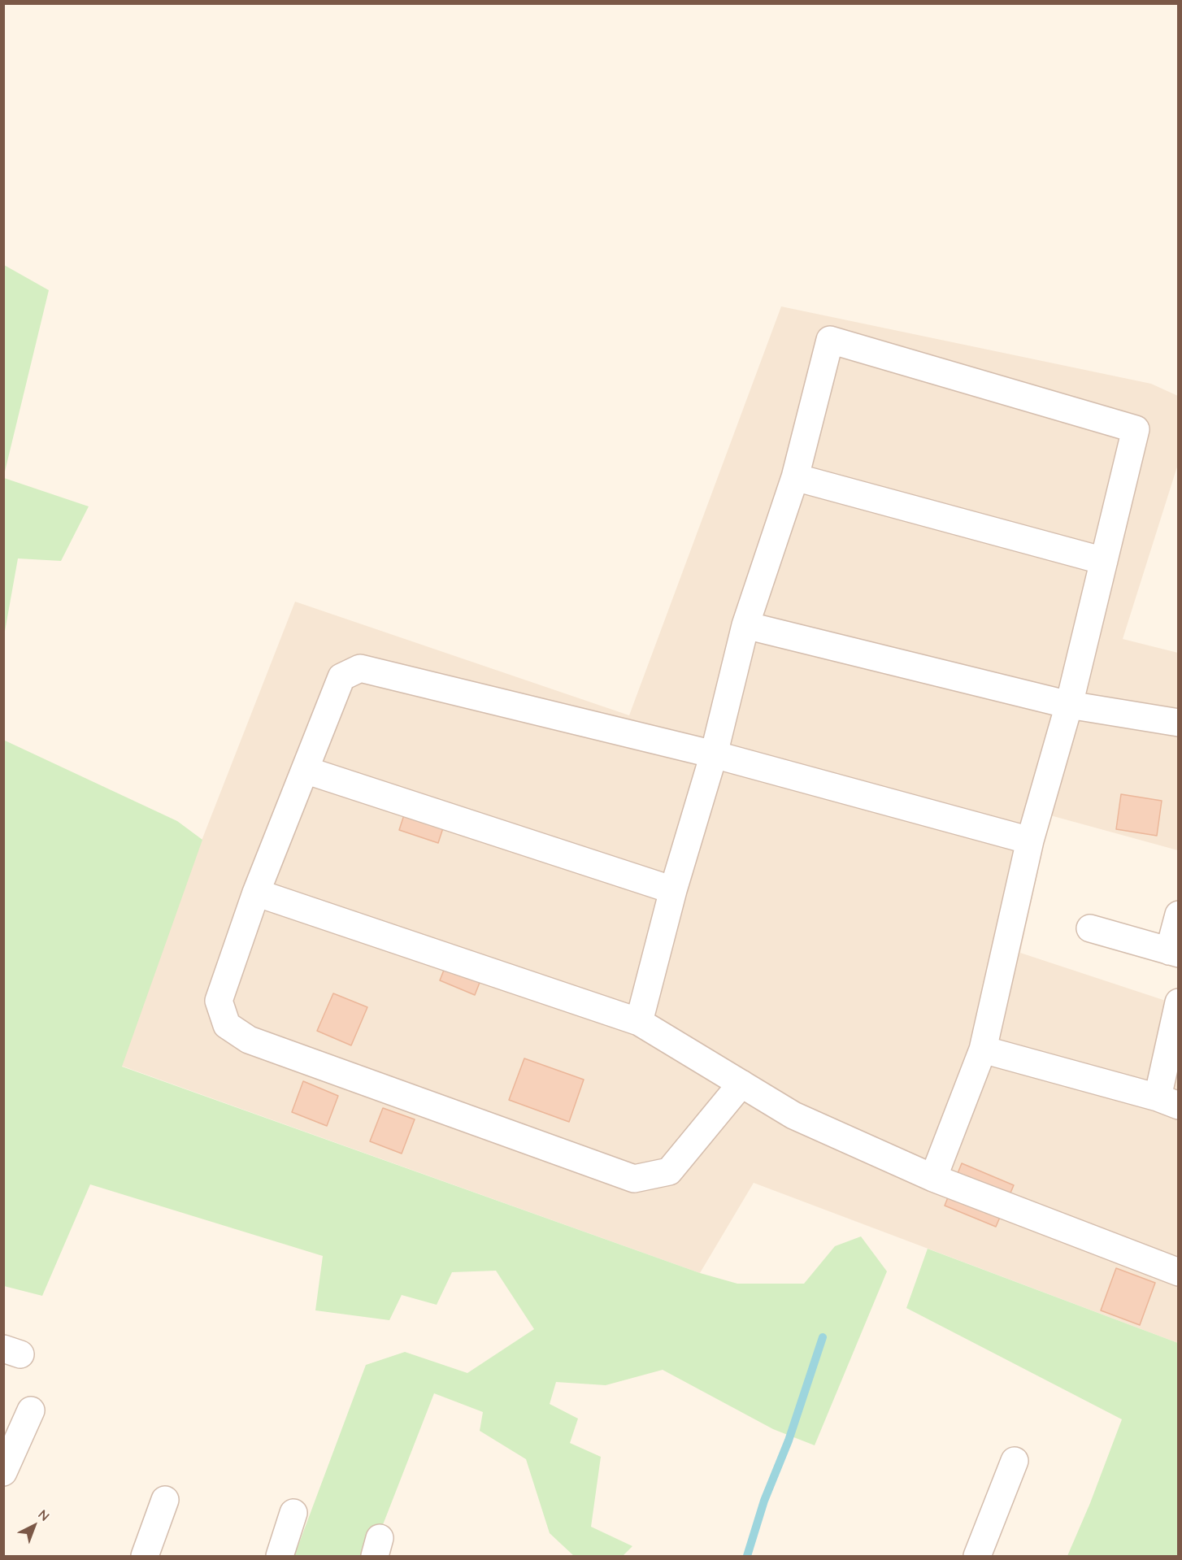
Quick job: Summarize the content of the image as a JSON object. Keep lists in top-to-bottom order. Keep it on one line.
{"north":"top right"}
